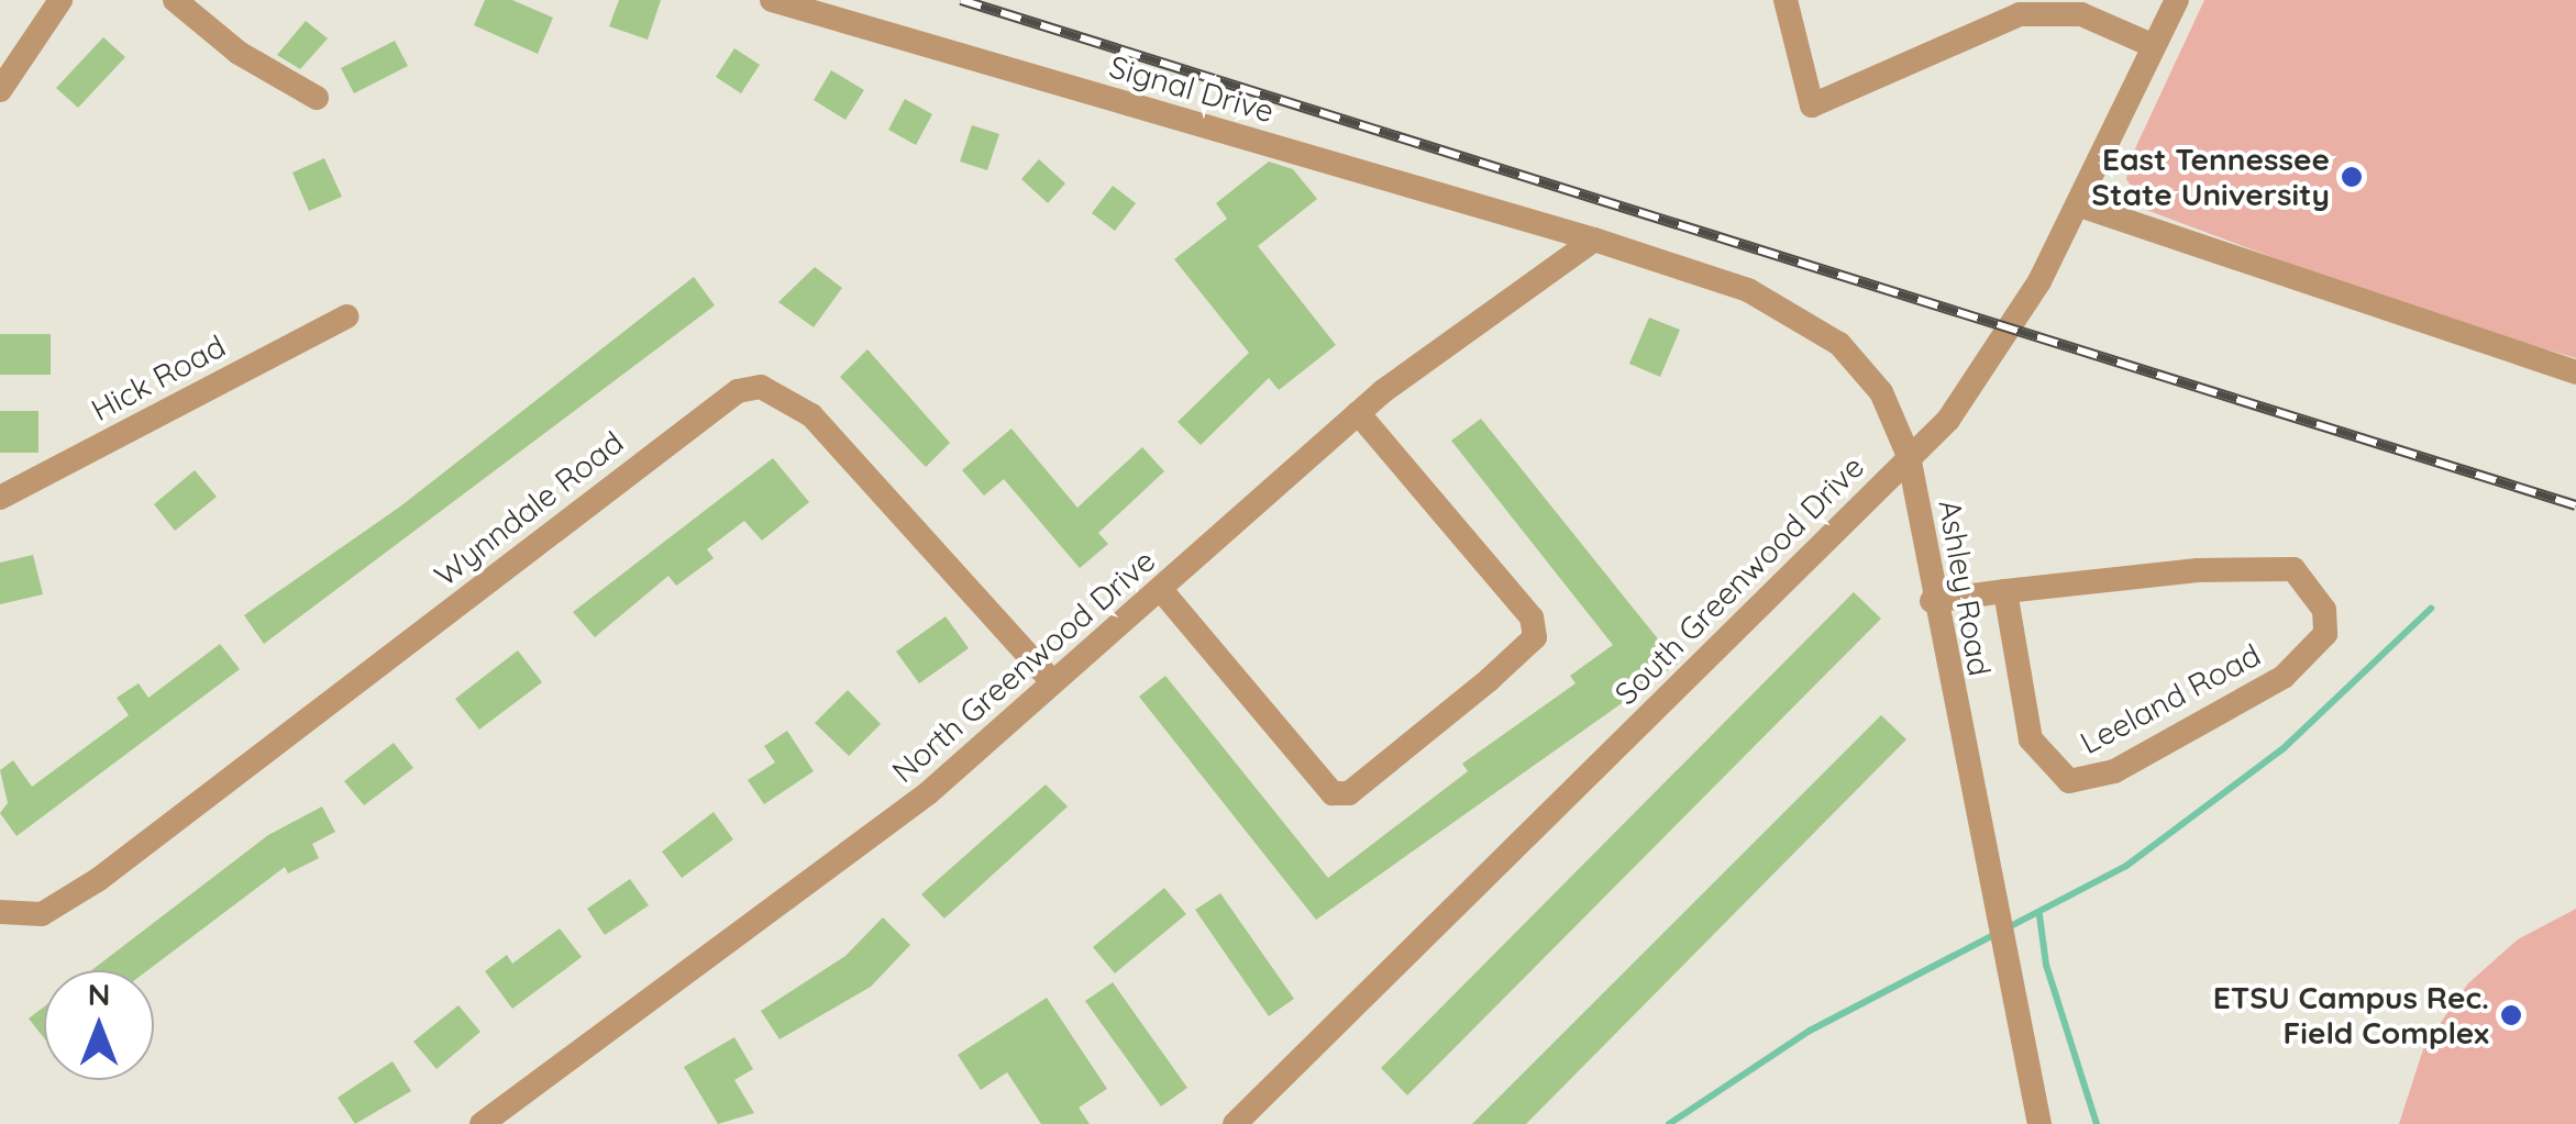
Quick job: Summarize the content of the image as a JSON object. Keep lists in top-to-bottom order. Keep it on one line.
{"streets":{"street":["Signal Drive","Hick Road","Wynndale Road","South Greenwood Drive","Ashley Road","North Greenwood Drive","Leeland Road"]},"crossings":[["Signal Drive","Ashley Road"],["Signal Drive","North Greenwood Drive"],["Wynndale Road","North Greenwood Drive"],["South Greenwood Drive","Ashley Road"],["Ashley Road","North Greenwood Drive"],["Ashley Road","Leeland Road"]],"places":["East Tennessee State University","ETSU Campus Rec. Field Complex"],"north":"top"}
